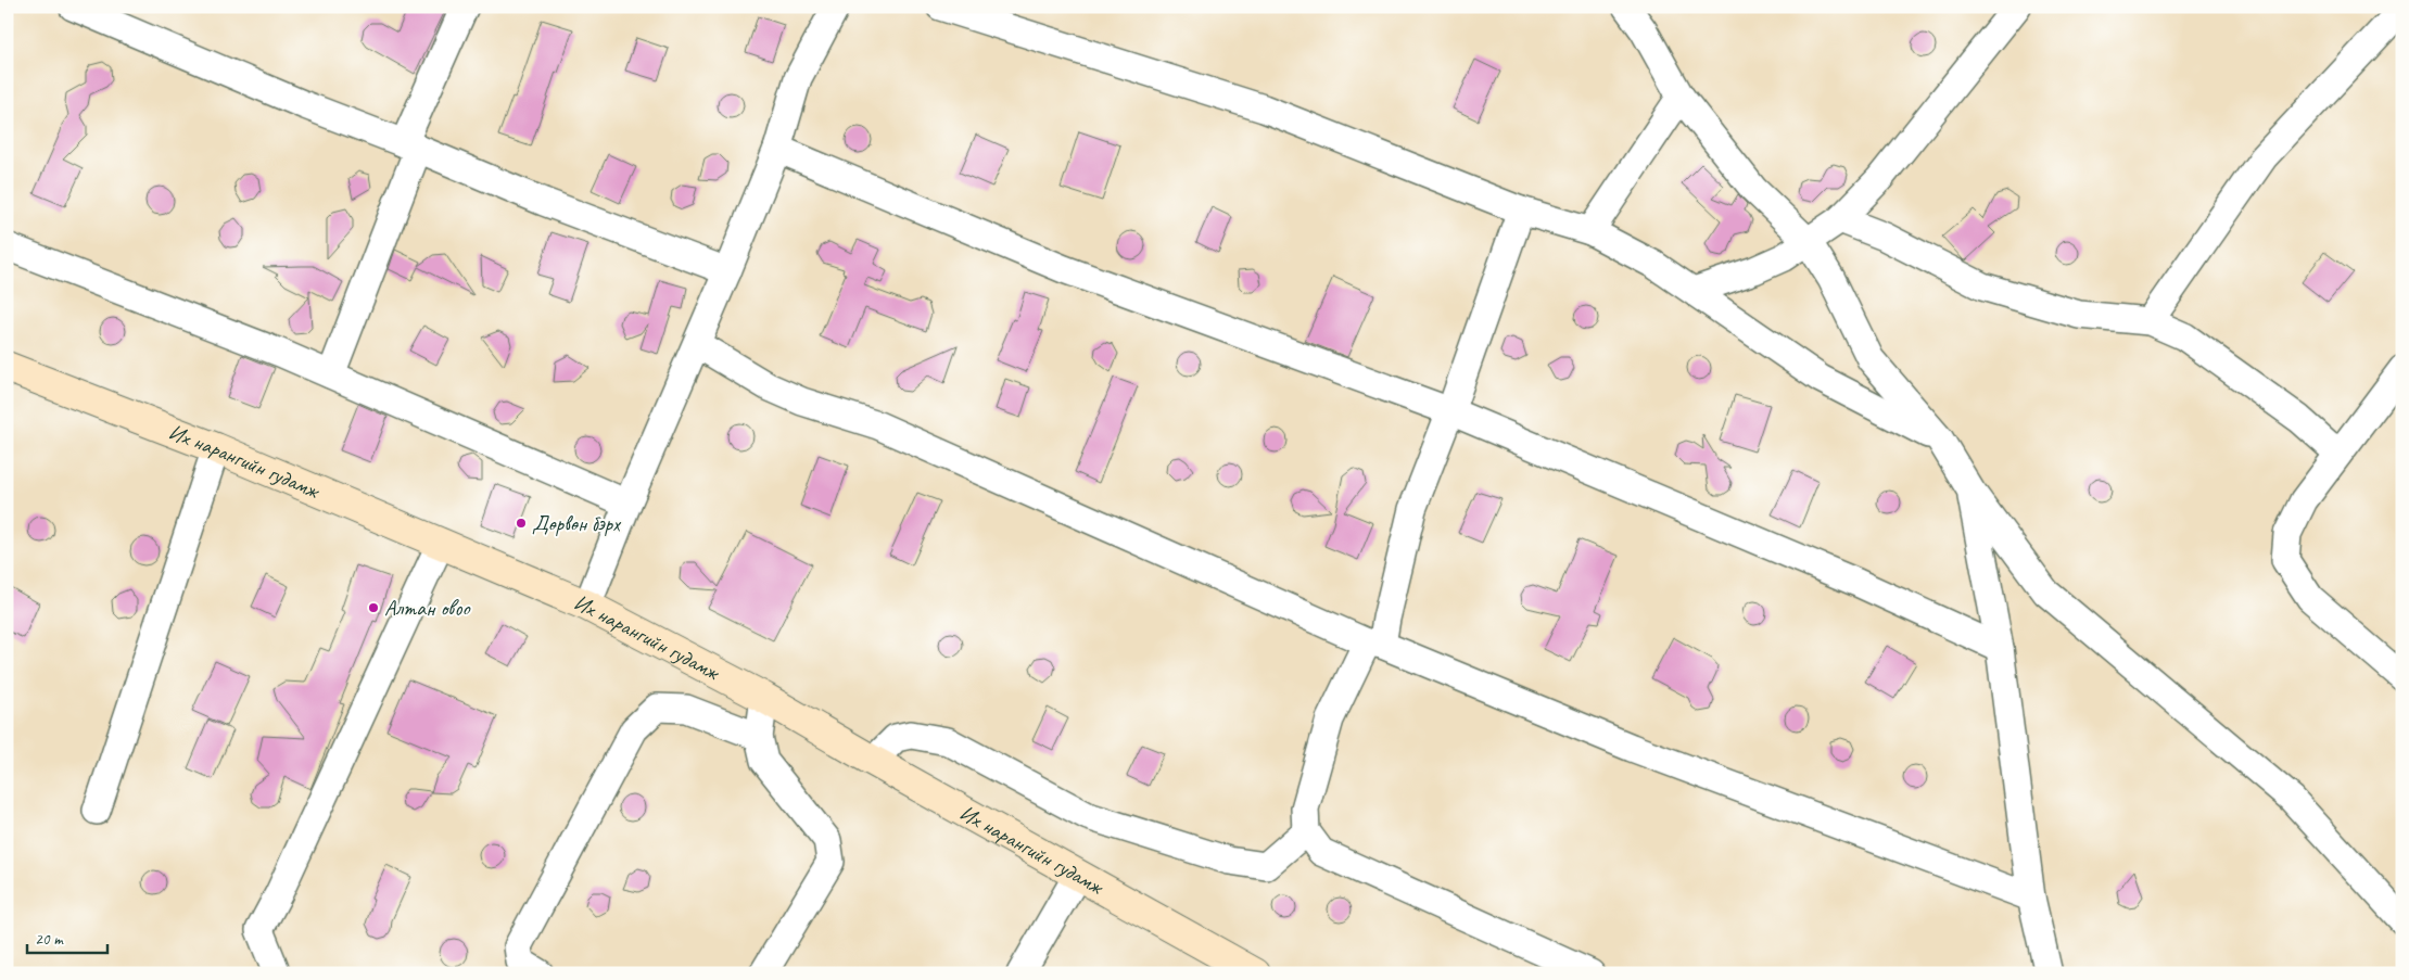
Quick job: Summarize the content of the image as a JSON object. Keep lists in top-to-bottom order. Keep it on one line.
{"streets":{"main road":["Их нарангийн гудамж"]},"places":["Дөрвөн бэрх","Алтан овоо"],"scale_bar":"20 m"}
